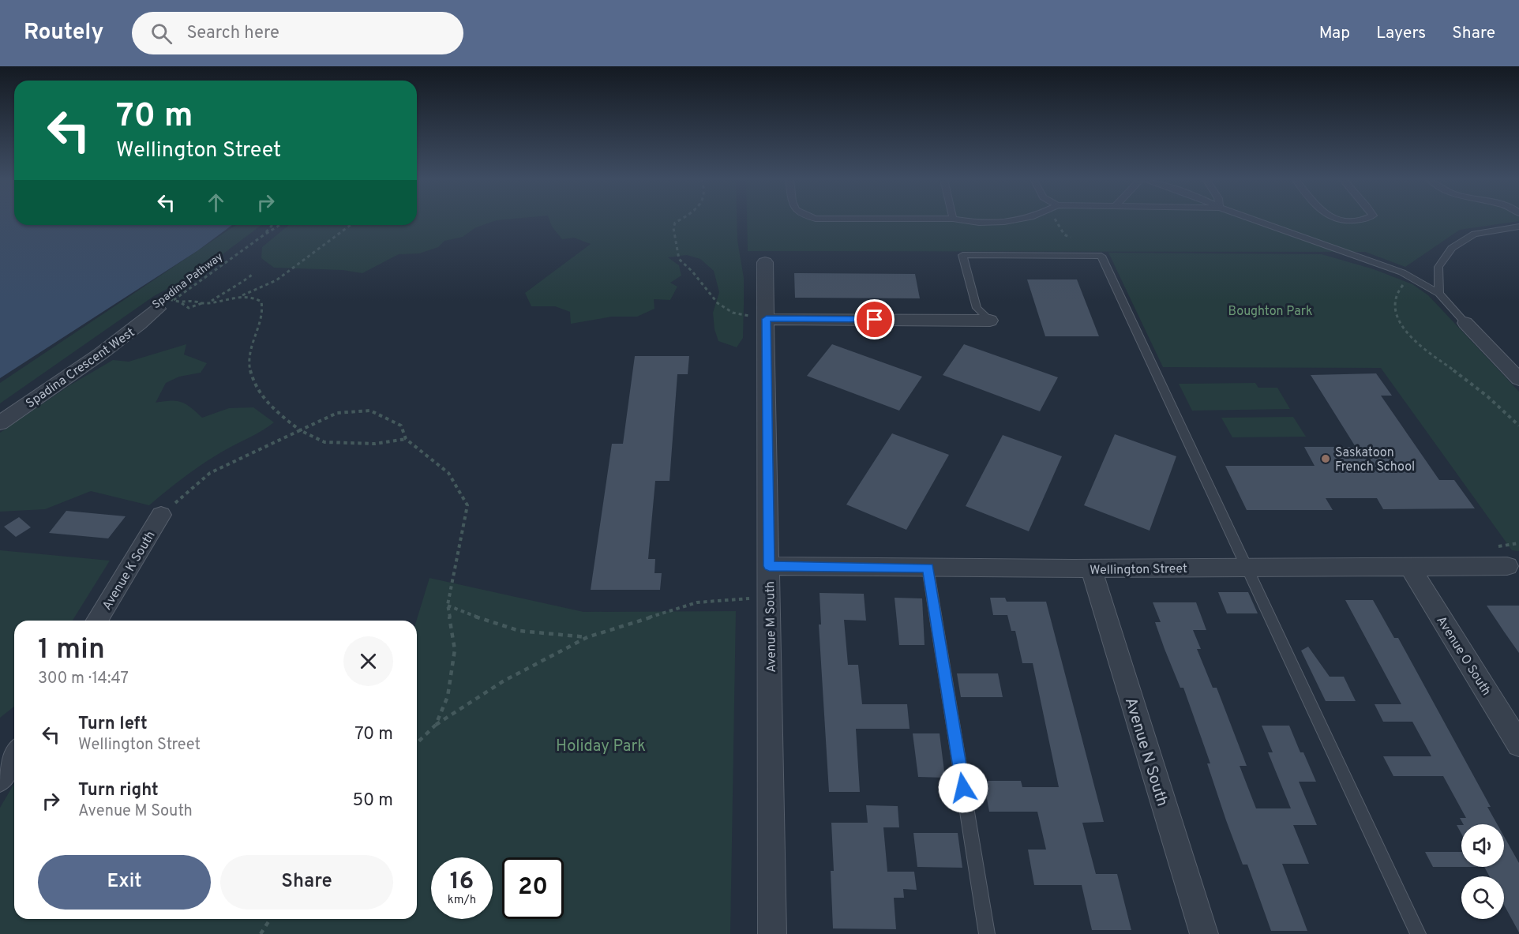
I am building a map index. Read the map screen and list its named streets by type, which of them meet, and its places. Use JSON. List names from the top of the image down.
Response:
{
  "streets": {
    "street": [
      "Spadina Crescent West",
      "Wellington Street",
      "Avenue K South",
      "Avenue M South",
      "Avenue O South",
      "Avenue N South"
    ],
    "path": ["Spadina Pathway"]
  },
  "crossings": [
    ["Spadina Pathway", "Spadina Crescent West"],
    ["Wellington Street", "Avenue M South"],
    ["Wellington Street", "Avenue O South"],
    ["Wellington Street", "Avenue N South"]
  ],
  "parks": ["Boughton Park", "Holiday Park"],
  "places": ["Saskatoon French School"],
  "page": {
    "header": "Routely",
    "search": "Search here",
    "nav": ["Map", "Layers", "Share"],
    "turn": ["70 m", "Wellington Street"],
    "heading": ["1 min", "300 m · 14:47"],
    "list": [
      {
        "name": "Turn left",
        "note": "Wellington Street",
        "value": "70 m"
      },
      {
        "name": "Turn right",
        "note": "Avenue M South",
        "value": "50 m"
      }
    ],
    "buttons": ["Exit", "Share"],
    "speed": "16 km/h",
    "limit": "20"
  }
}
